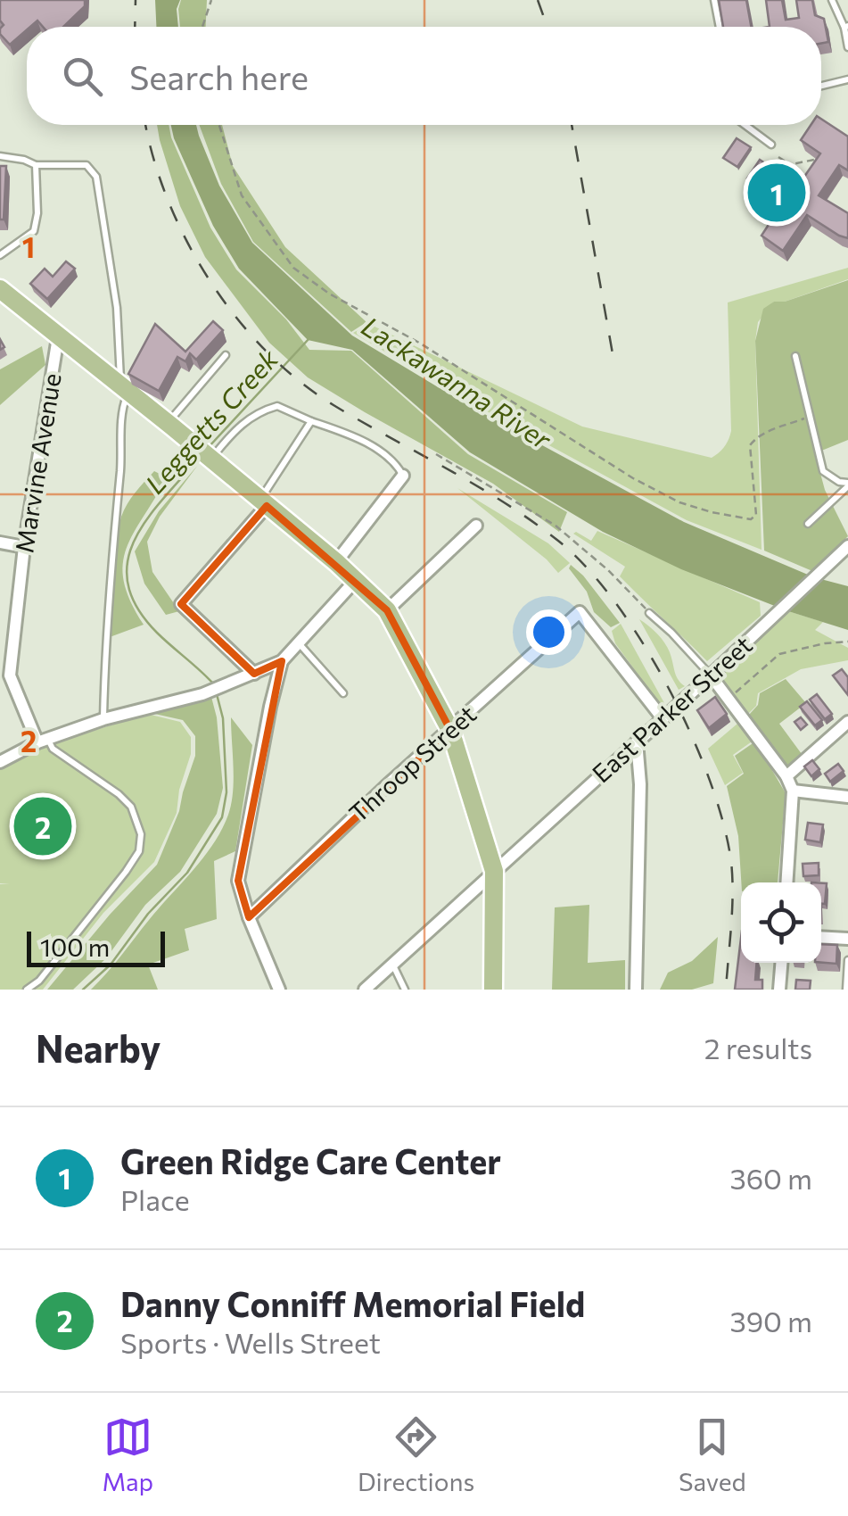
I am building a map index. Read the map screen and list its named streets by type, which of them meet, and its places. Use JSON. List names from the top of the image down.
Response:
{
  "streets": {
    "street": ["Marvine Avenue", "East Parker Street", "Throop Street"]
  },
  "crossings": [
    ["East Parker Street", "Throop Street"]
  ],
  "water": ["Lackawanna River", "Leggetts Creek"],
  "scale_bar": "100 m",
  "page": {
    "search": "Search here",
    "pins": ["1", "2"],
    "scale": "100 m",
    "heading": ["Nearby", "2 results"],
    "list": [
      {
        "mark": "1",
        "name": "Green Ridge Care Center",
        "note": "Place",
        "value": "360 m"
      },
      {
        "mark": "2",
        "name": "Danny Conniff Memorial Field",
        "note": "Sports · Wells Street",
        "value": "390 m"
      }
    ],
    "nav": ["Map", "Directions", "Saved"]
  },
  "grid": {
    "rows": ["1", "2"]
  }
}
